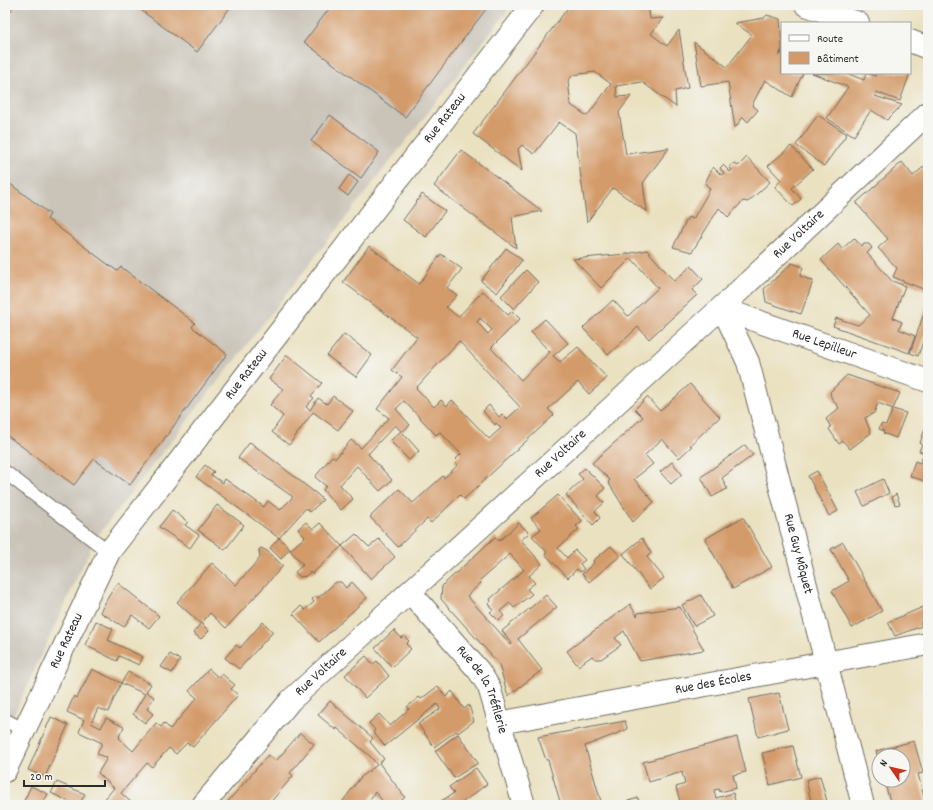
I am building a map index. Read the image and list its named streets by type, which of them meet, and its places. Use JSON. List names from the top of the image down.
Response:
{
  "streets": {
    "street": [
      "Rue Rateau",
      "Rue Voltaire",
      "Rue Lepilleur",
      "Rue Guy Môquet",
      "Rue des Écoles",
      "Rue de la Tréfilerie"
    ]
  },
  "crossings": [
    ["Rue Voltaire", "Rue Lepilleur"],
    ["Rue Voltaire", "Rue Guy Môquet"],
    ["Rue Voltaire", "Rue de la Tréfilerie"],
    ["Rue Lepilleur", "Rue Guy Môquet"],
    ["Rue Guy Môquet", "Rue des Écoles"],
    ["Rue des Écoles", "Rue de la Tréfilerie"]
  ],
  "legend": ["Route", "Bâtiment"],
  "scale_bar": "20 m",
  "north": "top left"
}
